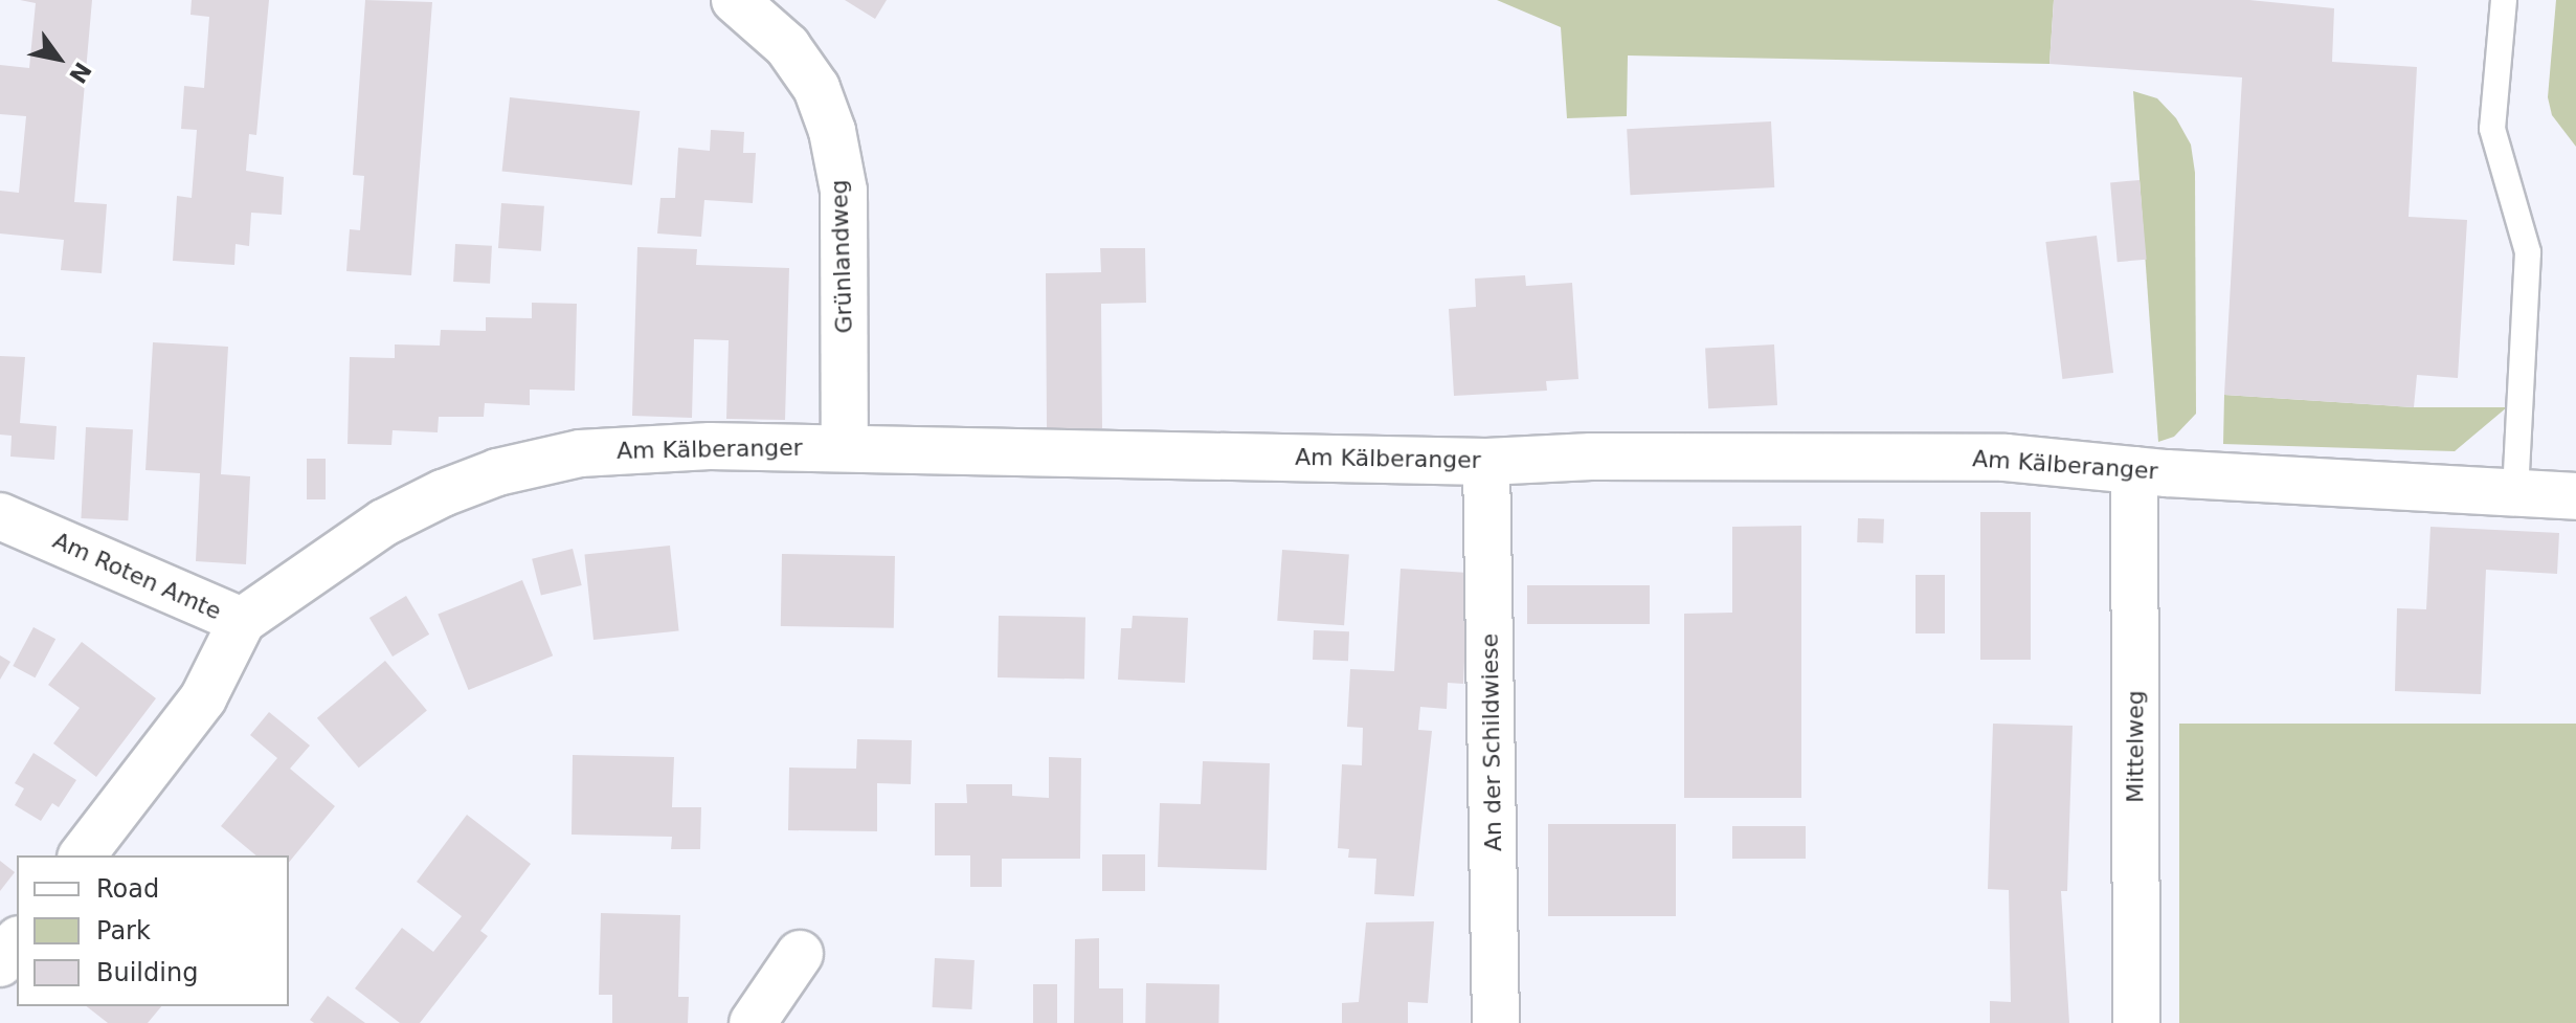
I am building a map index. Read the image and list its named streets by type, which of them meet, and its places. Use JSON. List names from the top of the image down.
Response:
{
  "streets": {
    "street": [
      "Grünlandweg",
      "Am Kälberanger",
      "Am Roten Amte",
      "An der Schildwiese",
      "Mittelweg"
    ]
  },
  "crossings": [
    ["Grünlandweg", "Am Kälberanger"],
    ["Am Kälberanger", "Am Roten Amte"],
    ["Am Kälberanger", "An der Schildwiese"],
    ["Am Kälberanger", "Mittelweg"]
  ],
  "legend": ["Road", "Park", "Building"],
  "north": "bottom right"
}
